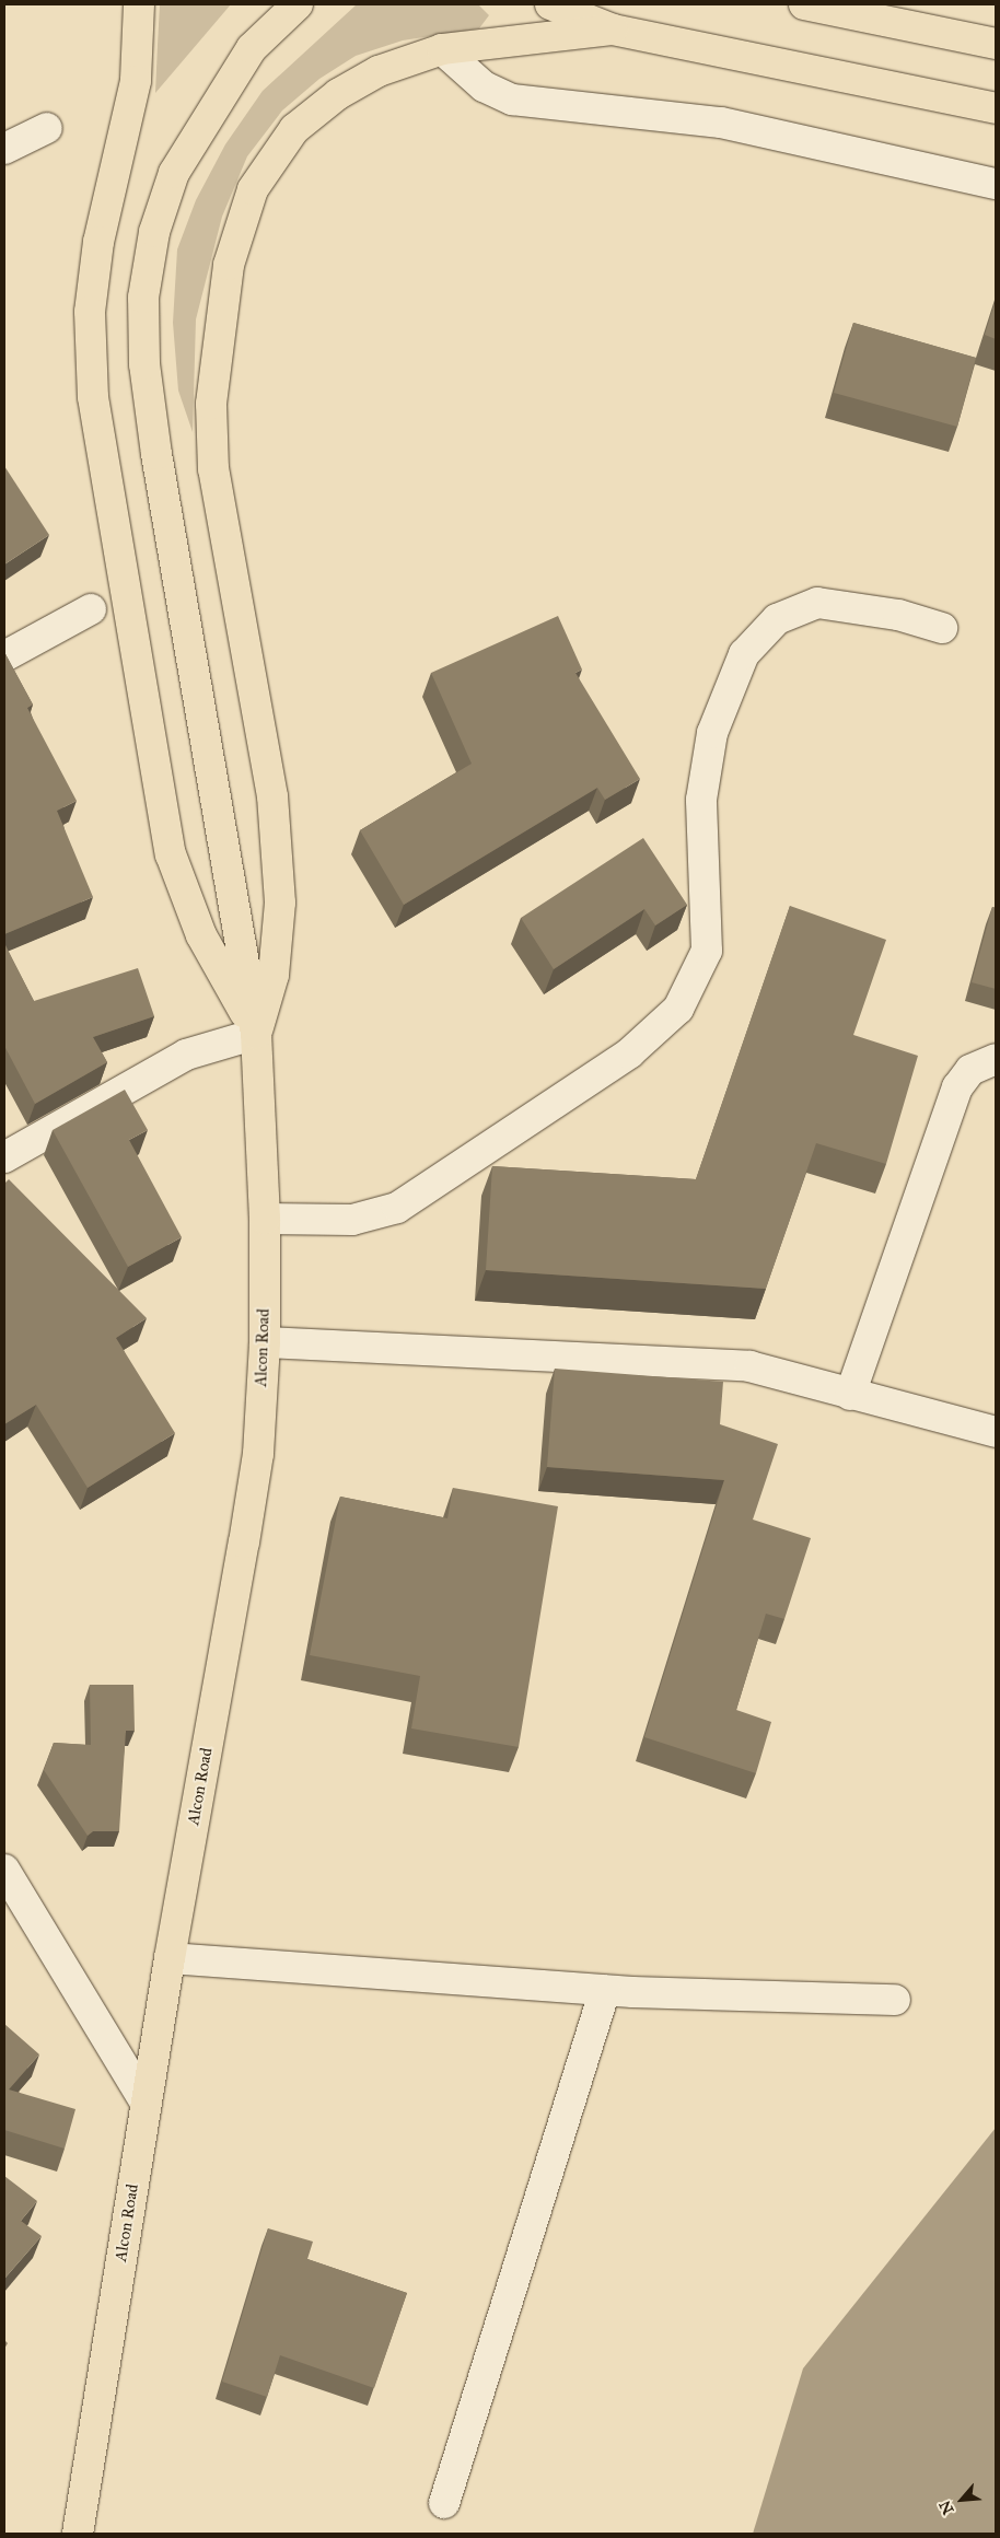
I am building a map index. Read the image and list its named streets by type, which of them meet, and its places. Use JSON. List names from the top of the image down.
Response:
{
  "streets": {
    "main road": ["Alcon Road"]
  },
  "north": "bottom left"
}
